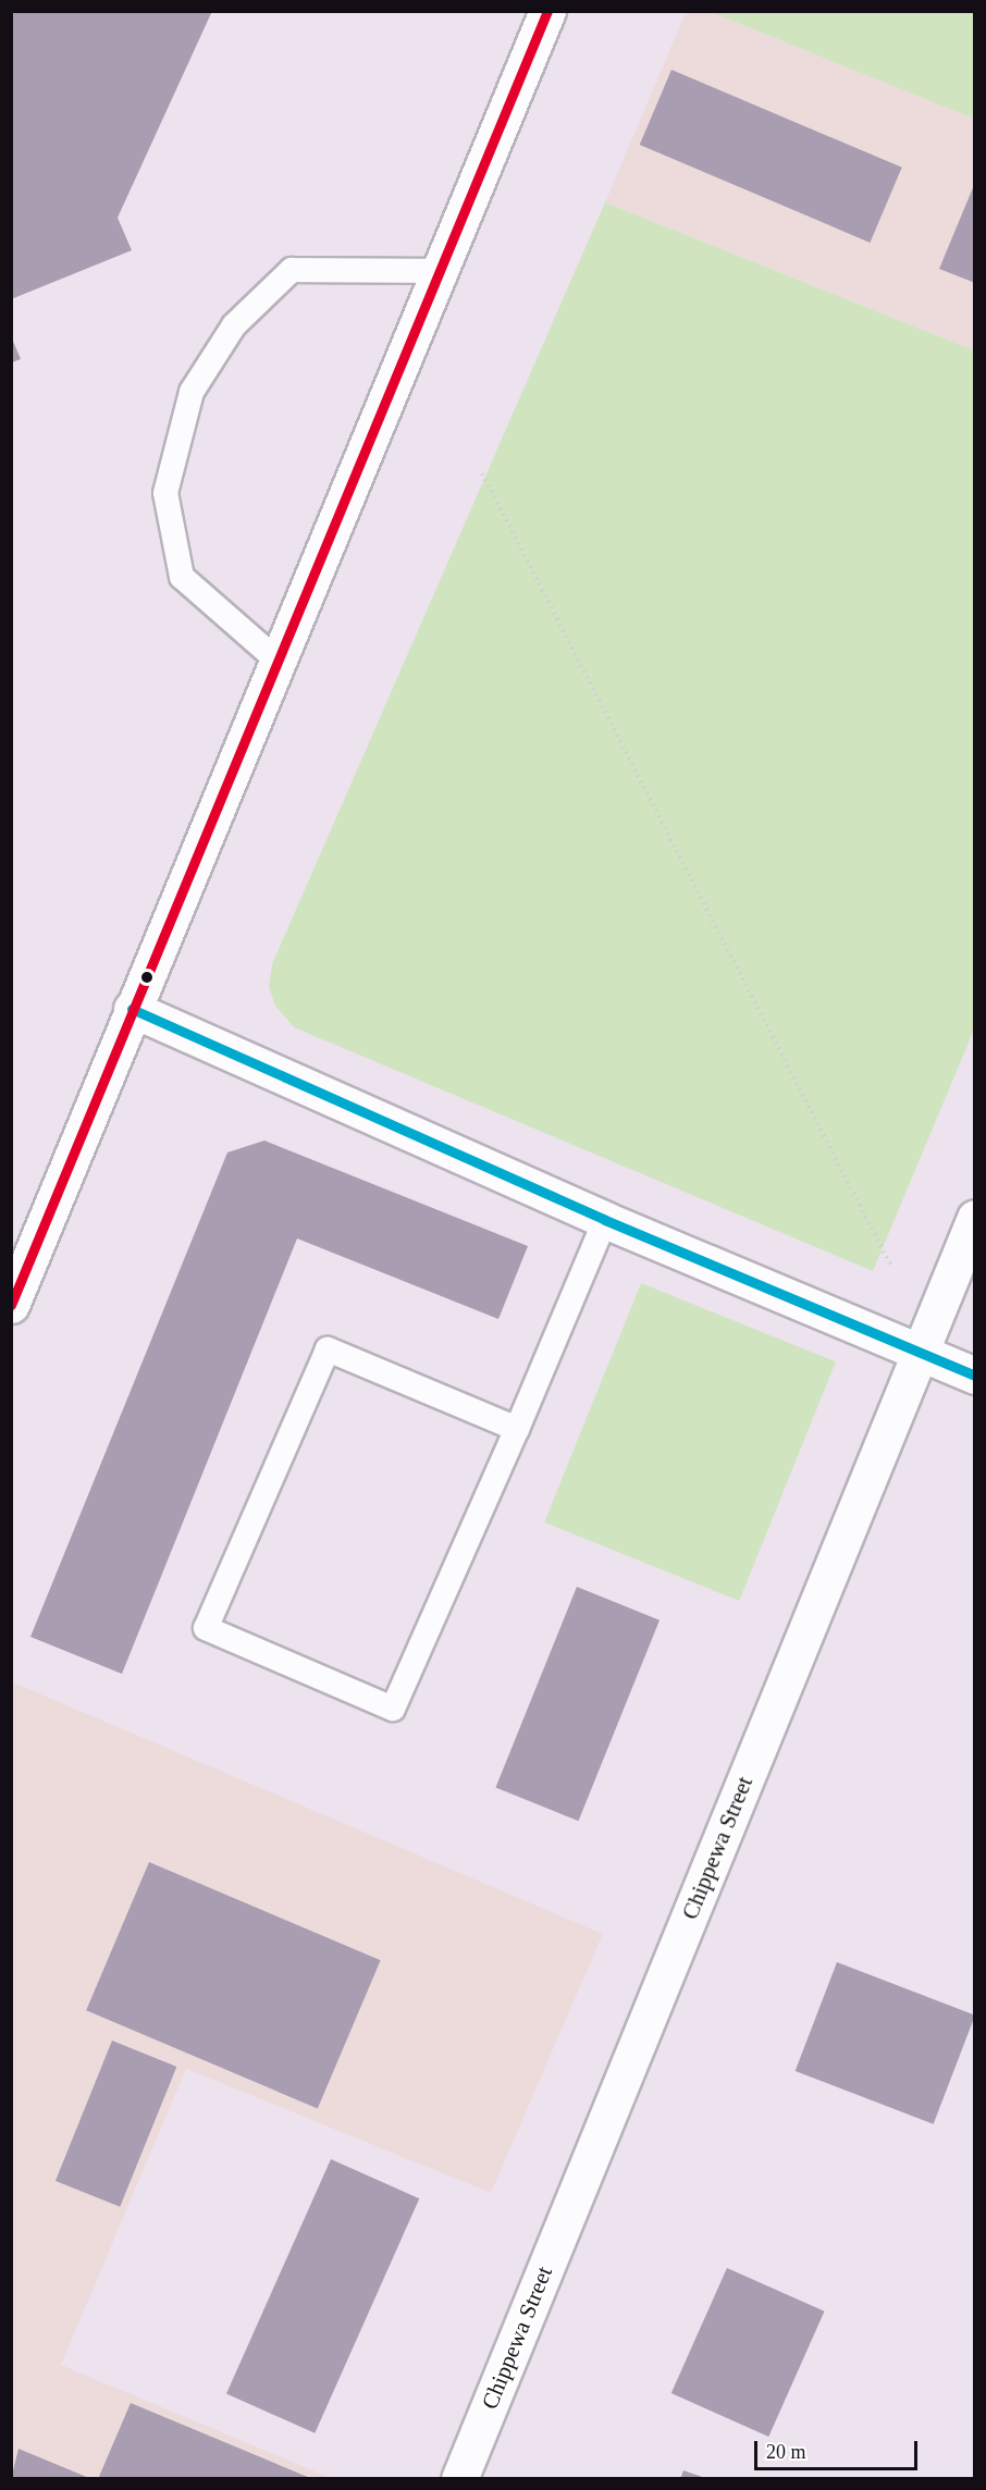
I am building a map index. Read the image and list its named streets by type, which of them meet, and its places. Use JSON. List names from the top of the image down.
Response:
{
  "streets": {
    "street": ["Chippewa Street"]
  },
  "scale_bar": "20 m"
}
